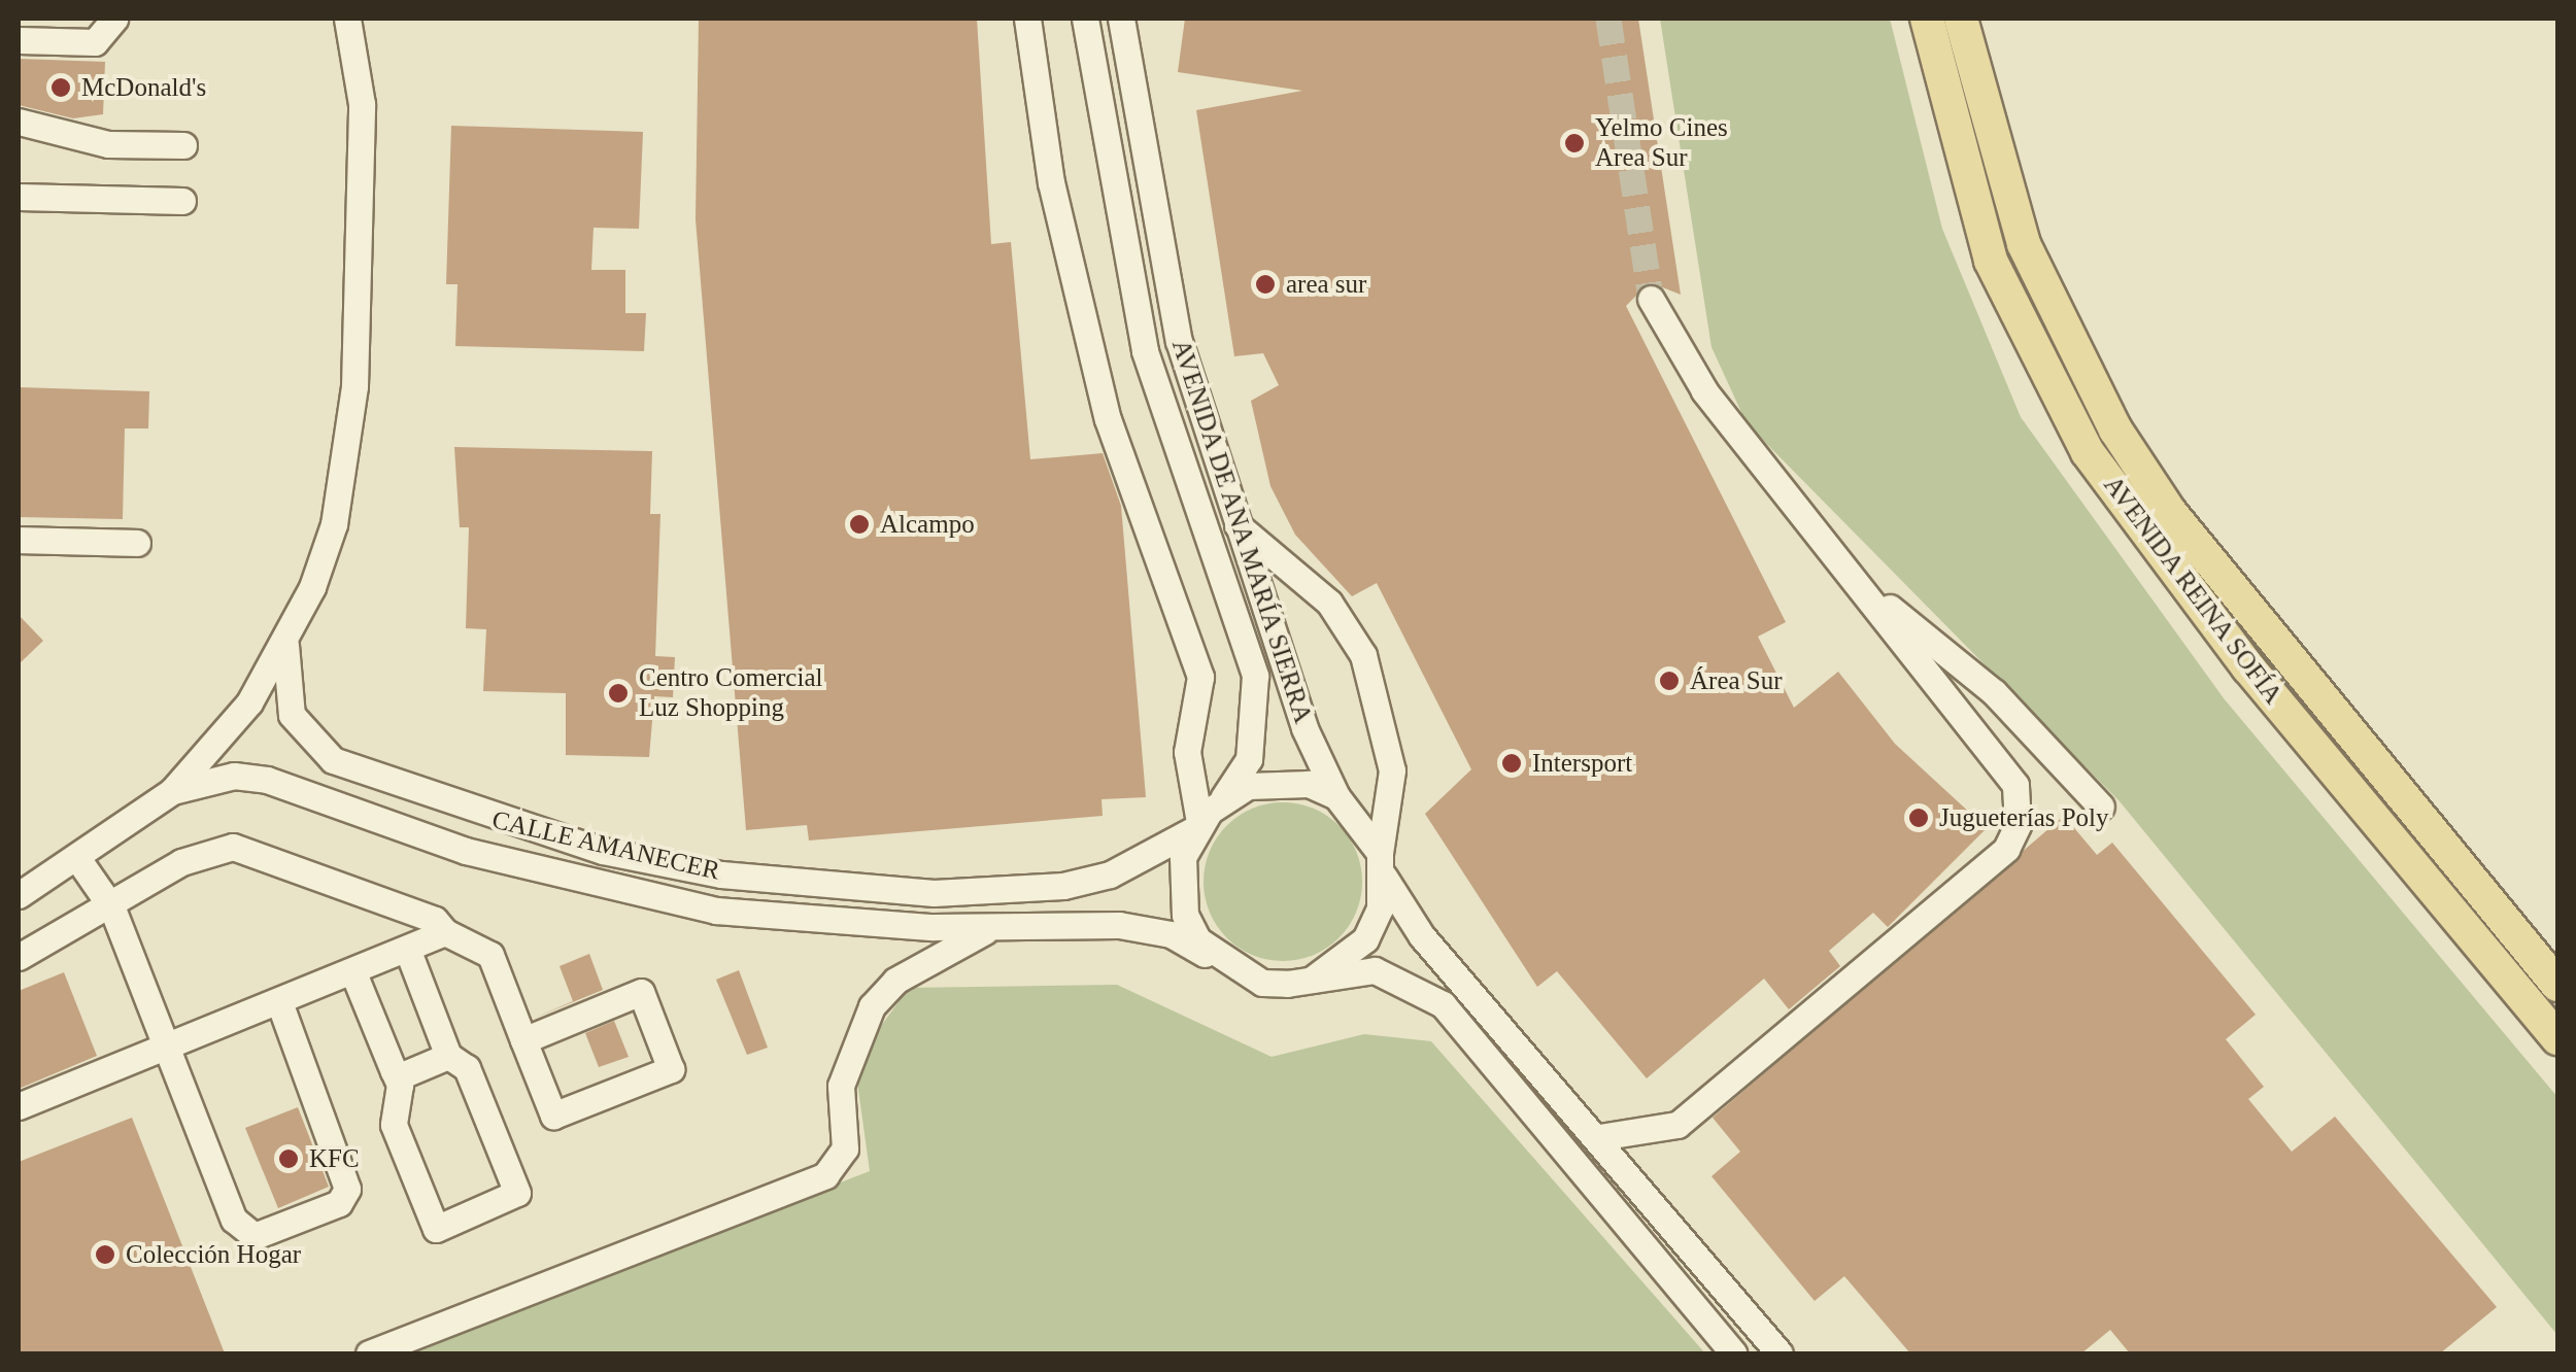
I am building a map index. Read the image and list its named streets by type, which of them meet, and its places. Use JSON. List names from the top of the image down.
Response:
{
  "streets": {
    "main road": ["AVENIDA REINA SOFÍA"],
    "street": ["AVENIDA DE ANA MARÍA SIERRA", "CALLE AMANECER"]
  },
  "crossings": [
    ["AVENIDA DE ANA MARÍA SIERRA", "CALLE AMANECER"]
  ],
  "places": [
    "McDonald's",
    "Yelmo Cines Area Sur",
    "area sur",
    "Alcampo",
    "Área Sur",
    "Centro Comercial Luz Shopping",
    "Intersport",
    "Jugueterías Poly",
    "KFC",
    "Colección Hogar"
  ]
}
